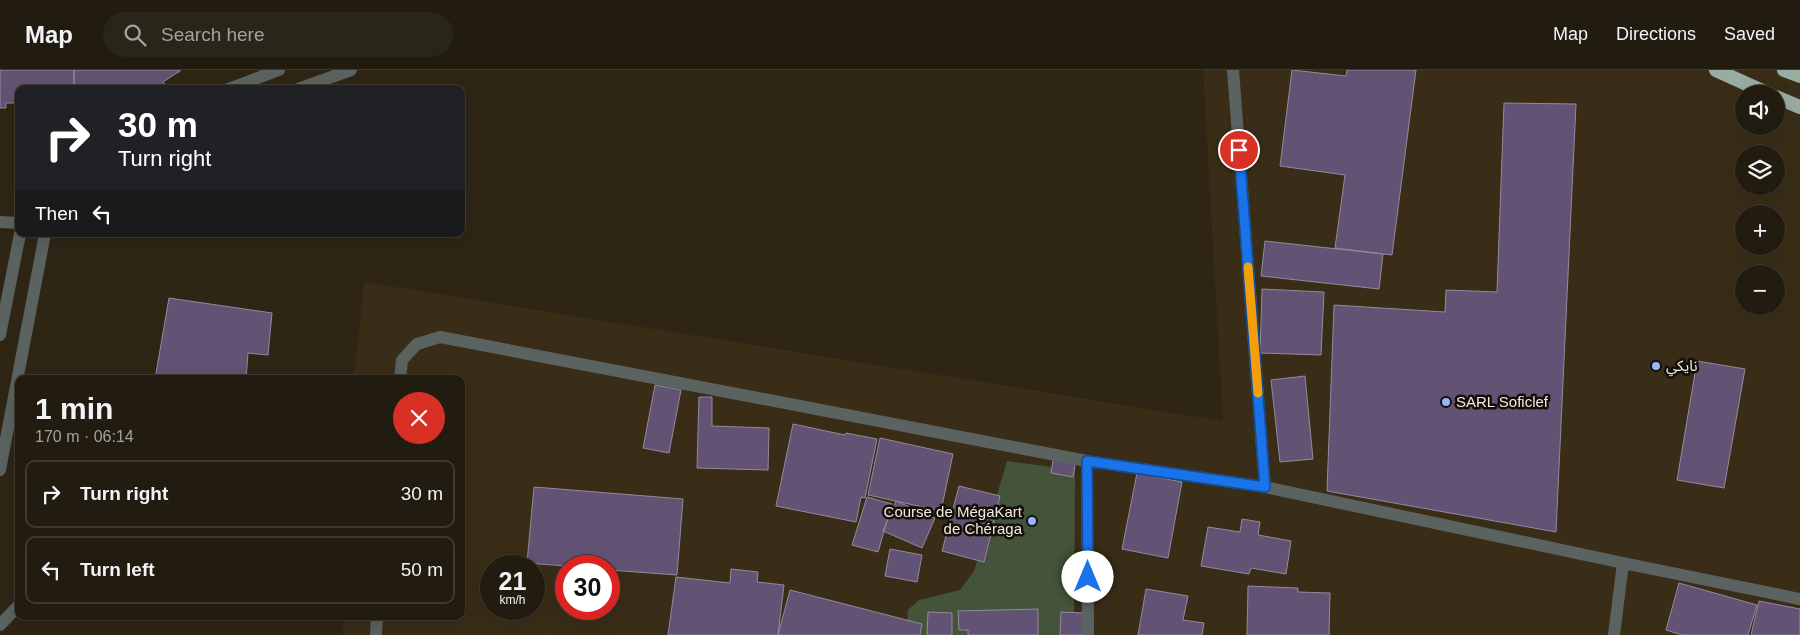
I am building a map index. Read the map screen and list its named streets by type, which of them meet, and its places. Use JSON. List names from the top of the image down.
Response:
{
  "places": ["نايكي", "SARL Soficlef", "Course de MégaKart de Chéraga"],
  "page": {
    "header": "Map",
    "search": "Search here",
    "nav": ["Map", "Directions", "Saved"],
    "map_buttons": ["+", "−"],
    "turn": ["30 m", "Turn right"],
    "then": "Then",
    "heading": ["1 min", "170 m · 06:14"],
    "list": [
      {
        "name": "Turn right",
        "value": "30 m"
      },
      {
        "name": "Turn left",
        "value": "50 m"
      }
    ],
    "speed": "21 km/h",
    "limit": "30"
  }
}
